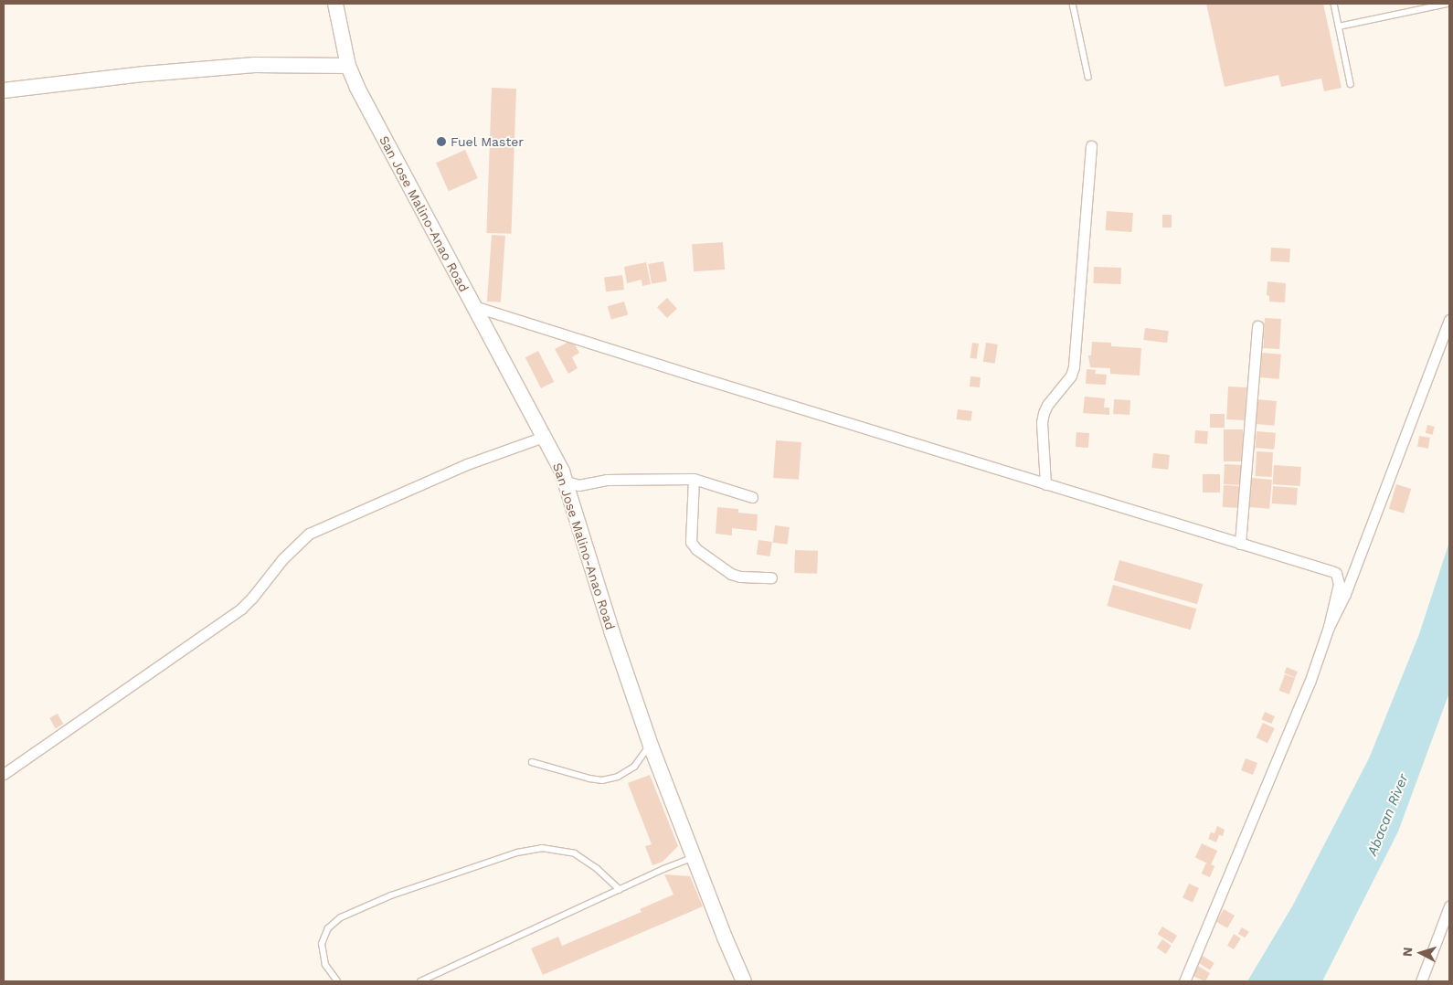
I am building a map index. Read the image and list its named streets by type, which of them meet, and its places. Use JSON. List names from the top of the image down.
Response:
{
  "streets": {
    "main road": ["San Jose Malino-Anao Road"]
  },
  "water": ["Abacan River"],
  "places": ["Fuel Master"],
  "north": "left"
}
